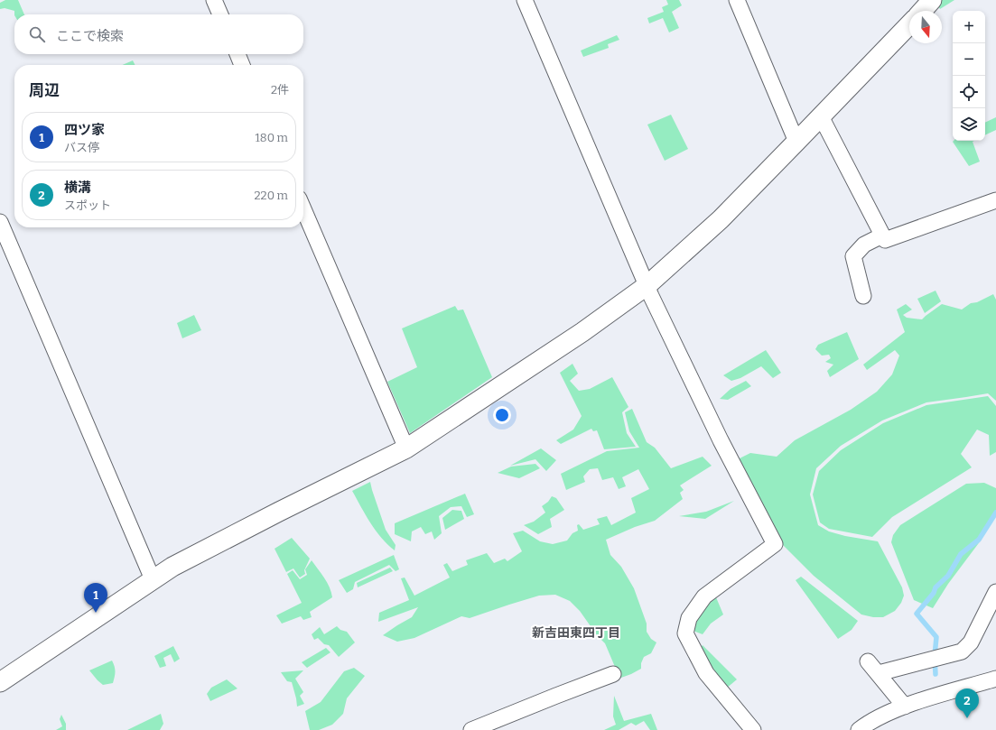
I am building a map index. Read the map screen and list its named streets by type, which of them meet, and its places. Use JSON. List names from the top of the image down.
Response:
{
  "districts": ["新吉田東四丁目"],
  "north": "bottom",
  "page": {
    "map_buttons": ["+", "−"],
    "search": "ここで検索",
    "heading": ["周辺", "2件"],
    "list": [
      {
        "mark": "1",
        "name": "四ツ家",
        "note": "バス停",
        "value": "180 m"
      },
      {
        "mark": "2",
        "name": "横溝",
        "note": "スポット",
        "value": "220 m"
      }
    ],
    "pins": ["1", "2"]
  }
}
